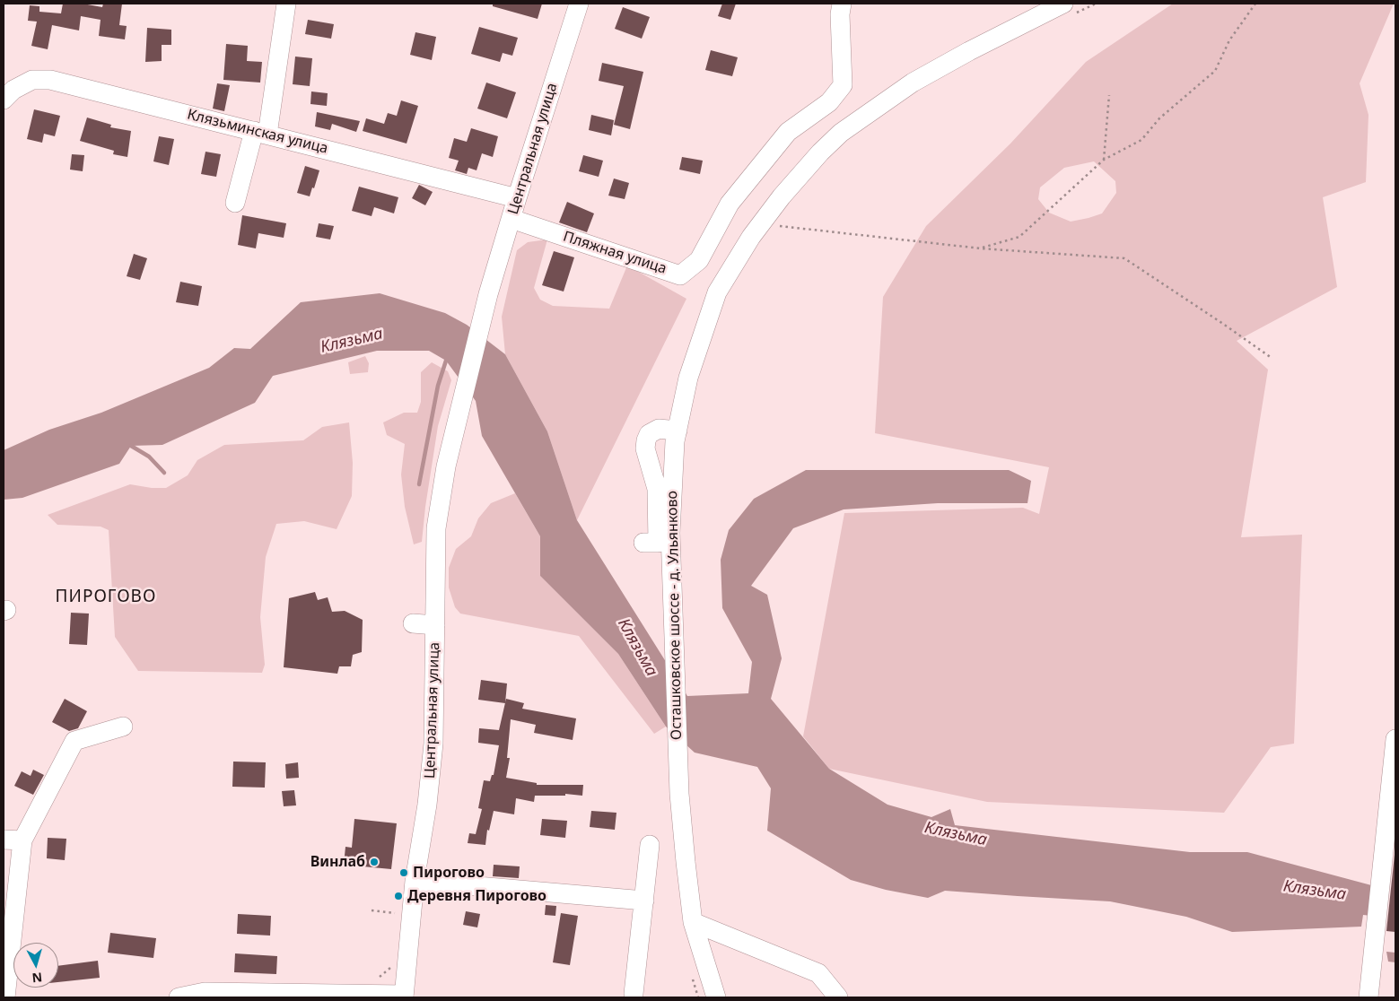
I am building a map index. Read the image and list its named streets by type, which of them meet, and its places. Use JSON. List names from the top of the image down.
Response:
{
  "streets": {
    "street": [
      "Клязьминская улица",
      "Центральная улица",
      "Пляжная улица",
      "Осташковское шоссе - д. Ульянково"
    ]
  },
  "crossings": [
    ["Клязьминская улица", "Центральная улица"],
    ["Центральная улица", "Пляжная улица"]
  ],
  "districts": ["ПИРОГОВО"],
  "water": ["Клязьма"],
  "places": ["Винлаб", "Пирогово", "Деревня Пирогово"],
  "north": "bottom"
}
